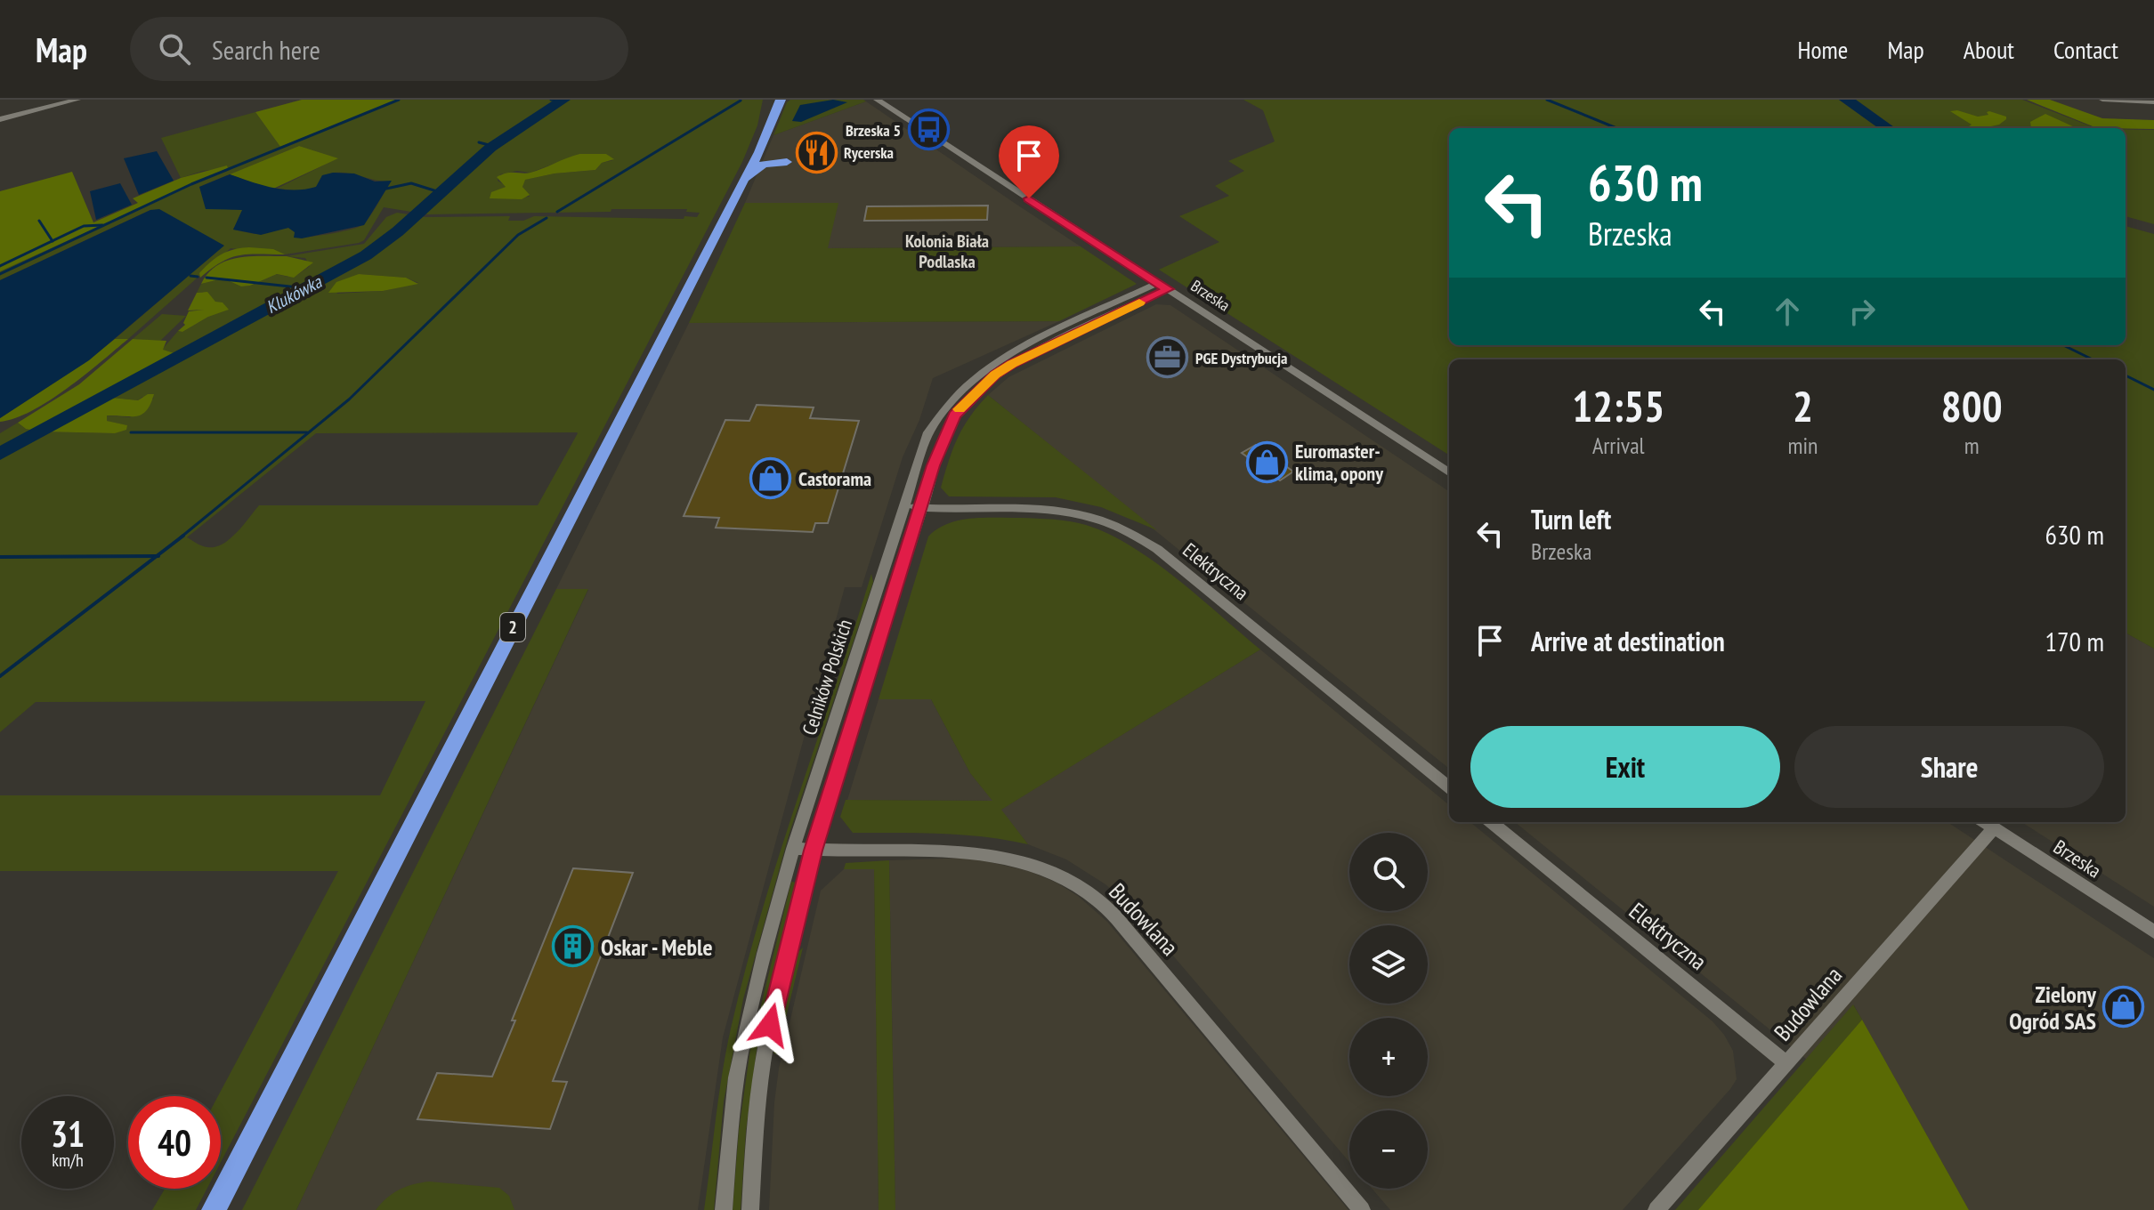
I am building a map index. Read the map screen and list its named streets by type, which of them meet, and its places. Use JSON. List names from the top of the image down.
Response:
{
  "streets": {
    "highway": ["2"],
    "street": [
      "Brzeska",
      "Elektryczna",
      "Celników Polskich",
      "Budowlana"
    ]
  },
  "crossings": [
    ["Brzeska", "Celników Polskich"],
    ["Brzeska", "Budowlana"],
    ["Elektryczna", "Celników Polskich"],
    ["Elektryczna", "Budowlana"],
    ["Celników Polskich", "Budowlana"]
  ],
  "districts": ["Kolonia Biała Podlaska"],
  "water": ["Klukówka"],
  "places": {
    "bus stop": ["Brzeska 5"],
    "restaurant": ["Rycerska"],
    "office": ["PGE Dystrybucja"],
    "shop": ["Euromaster- klima, opony", "Castorama", "Zielony Ogród SAS"],
    "building": ["Oskar - Meble"]
  },
  "page": {
    "header": "Map",
    "search": "Search here",
    "nav": [
      "Home",
      "Map",
      "About",
      "Contact"
    ],
    "turn": ["630 m", "Brzeska"],
    "eta": [
      "12:55",
      "Arrival",
      "2",
      "min",
      "800",
      "m"
    ],
    "list": [
      {
        "name": "Turn left",
        "note": "Brzeska",
        "value": "630 m"
      },
      {
        "name": "Arrive at destination",
        "value": "170 m"
      }
    ],
    "buttons": ["Exit", "Share"],
    "map_buttons": ["+", "−"],
    "speed": "31 km/h",
    "limit": "40"
  }
}
